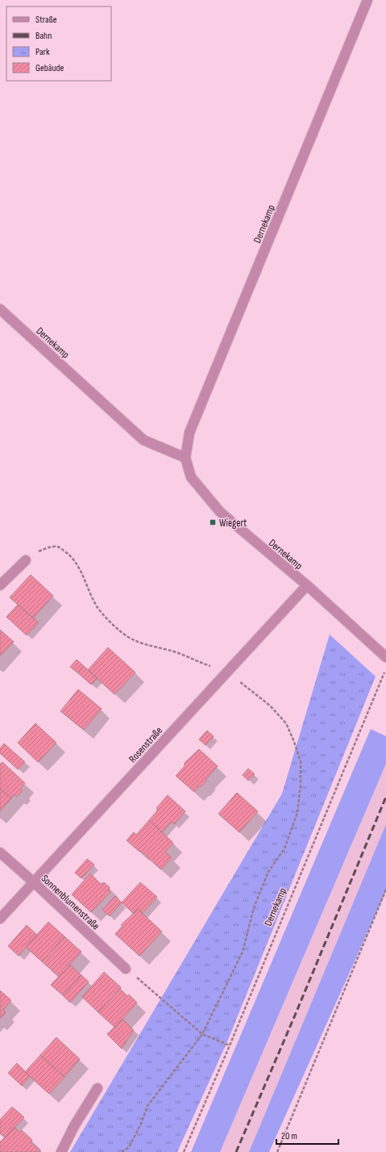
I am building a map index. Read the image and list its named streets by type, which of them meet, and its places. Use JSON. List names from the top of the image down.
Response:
{
  "streets": {
    "street": ["Dernekamp", "Rosenstraße", "Sonnenblumenstraße"]
  },
  "crossings": [
    ["Dernekamp", "Rosenstraße"],
    ["Rosenstraße", "Sonnenblumenstraße"]
  ],
  "places": {
    "transit": ["Wiegert"]
  },
  "legend": [
    "Straße",
    "Bahn",
    "Park",
    "Gebäude"
  ],
  "scale_bar": "20 m"
}
